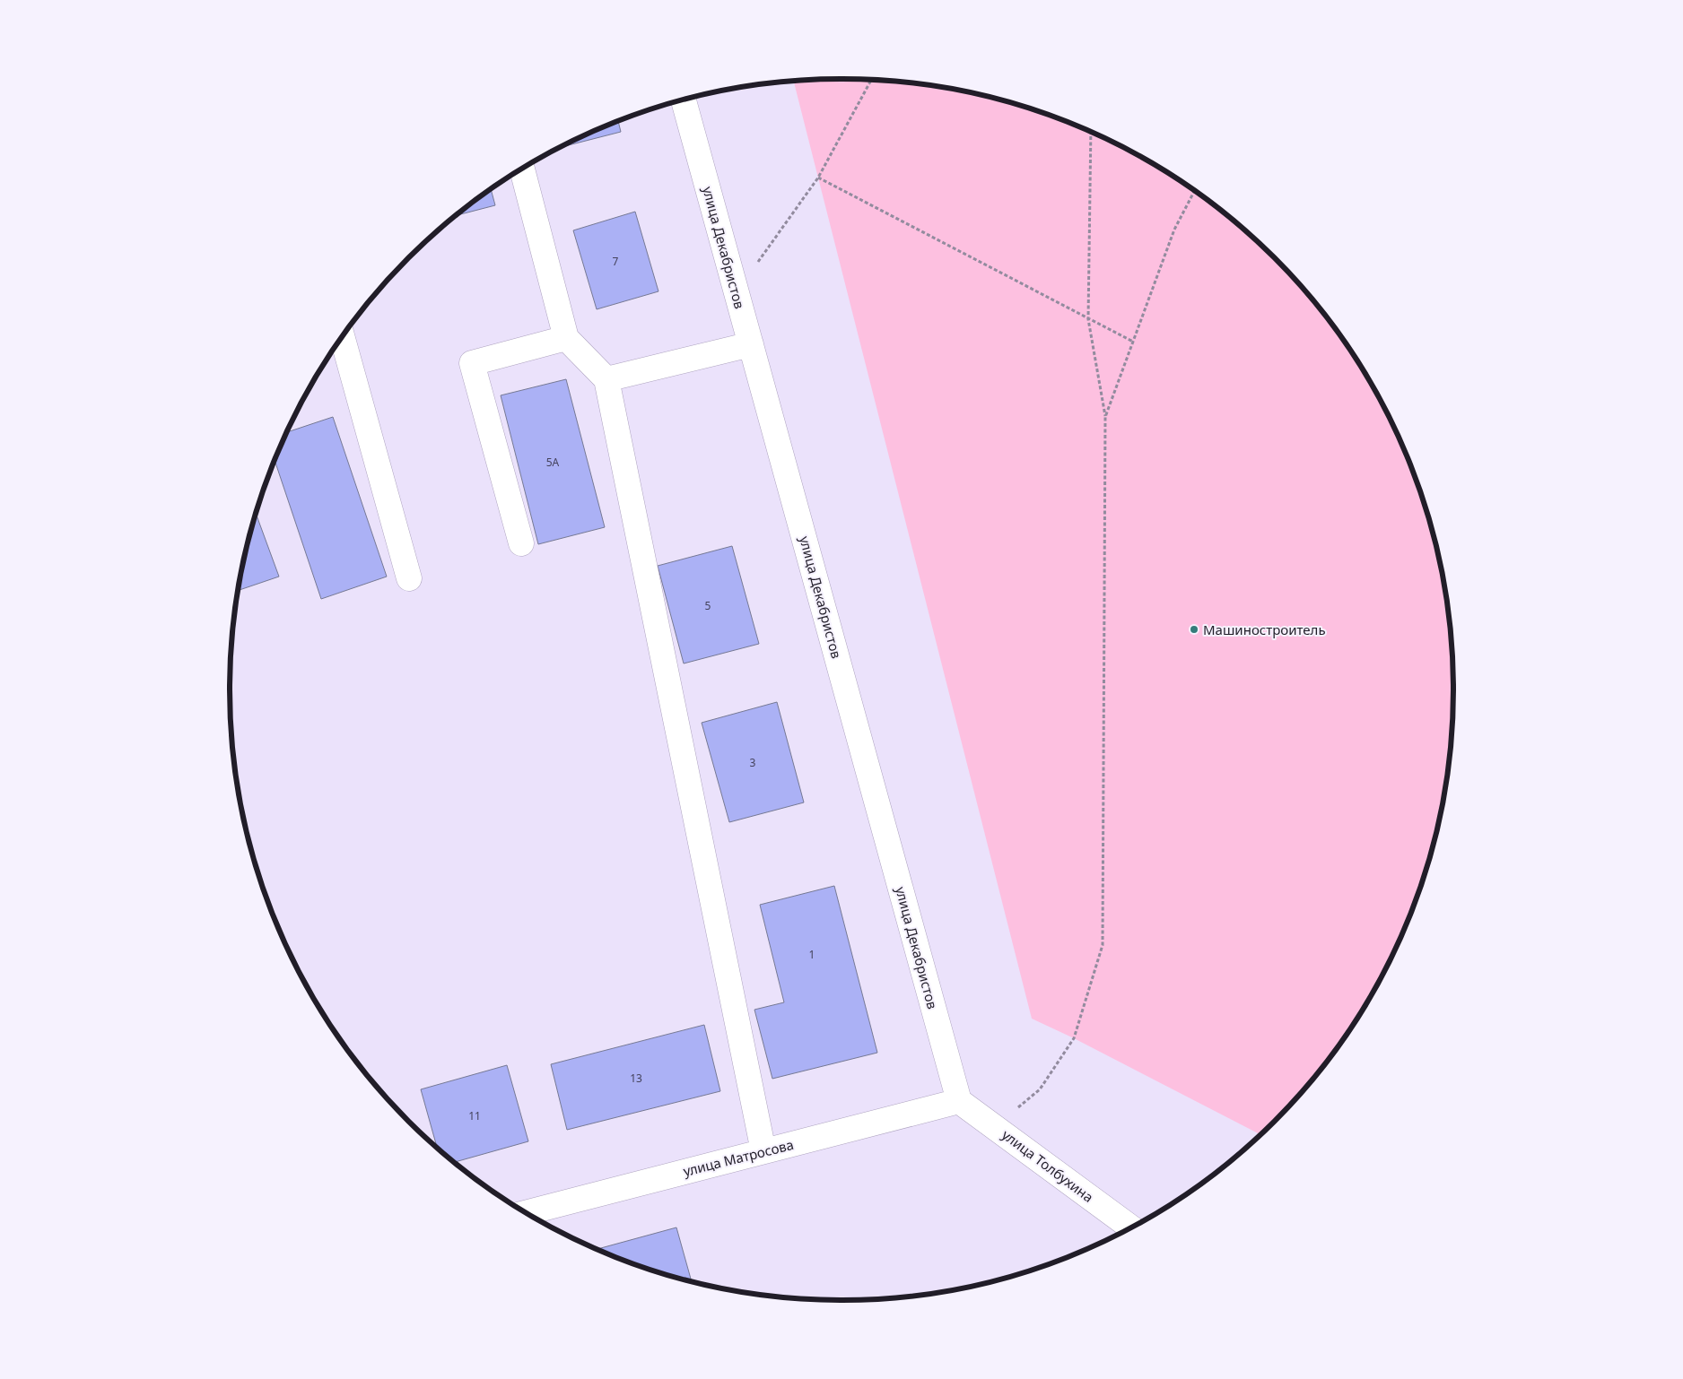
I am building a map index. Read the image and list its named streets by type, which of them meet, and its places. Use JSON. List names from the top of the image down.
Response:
{
  "streets": {
    "street": ["улица Декабристов", "улица Матросова", "улица Толбухина"]
  },
  "crossings": [
    ["улица Декабристов", "улица Матросова"],
    ["улица Декабристов", "улица Толбухина"],
    ["улица Матросова", "улица Толбухина"]
  ],
  "places": ["Машиностроитель"],
  "house_numbers": [
    "7",
    "5А",
    "5",
    "3",
    "1",
    "13",
    "11"
  ]
}
